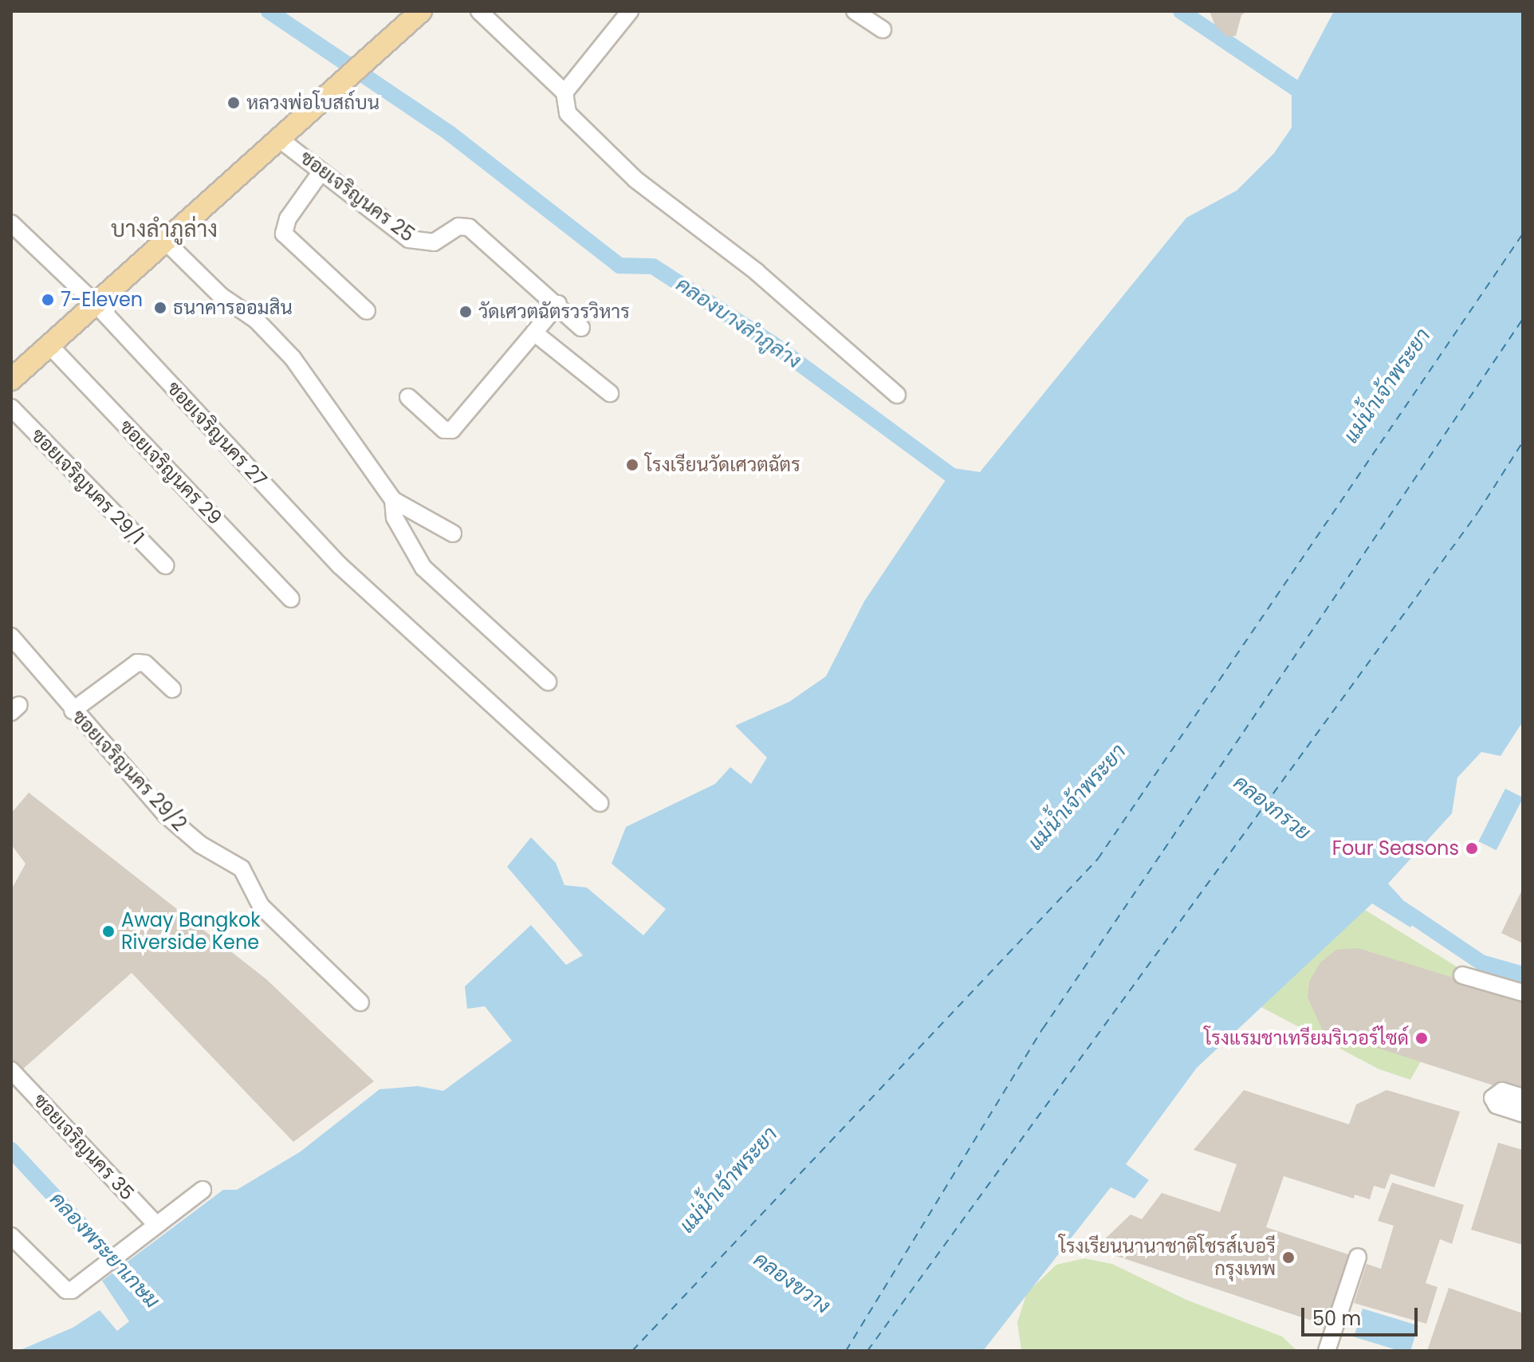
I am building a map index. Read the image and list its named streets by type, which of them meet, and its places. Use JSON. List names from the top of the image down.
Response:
{
  "streets": {
    "street": [
      "ซอยเจริญนคร 25",
      "ซอยเจริญนคร 27",
      "ซอยเจริญนคร 29",
      "ซอยเจริญนคร 29/1",
      "ซอยเจริญนคร 29/2",
      "ซอยเจริญนคร 35"
    ]
  },
  "districts": ["บางลำภูล่าง"],
  "water": [
    "คลองบางลำภูล่าง",
    "แม่น้ำเจ้าพระยา",
    "คลองกรวย",
    "คลองพระยาเกษม",
    "คลองขวาง"
  ],
  "places": [
    "หลวงพ่อโบสถ์บน",
    "7-Eleven",
    "ธนาคารออมสิน",
    "วัดเศวตฉัตรวรวิหาร",
    "โรงเรียนวัดเศวตฉัตร",
    "Four Seasons",
    "Away Bangkok Riverside Kene",
    "โรงแรมชาเทรียมริเวอร์ไซด์",
    "โรงเรียนนานาชาติโชรส์เบอรี กรุงเทพ"
  ],
  "scale_bar": "50 m"
}
